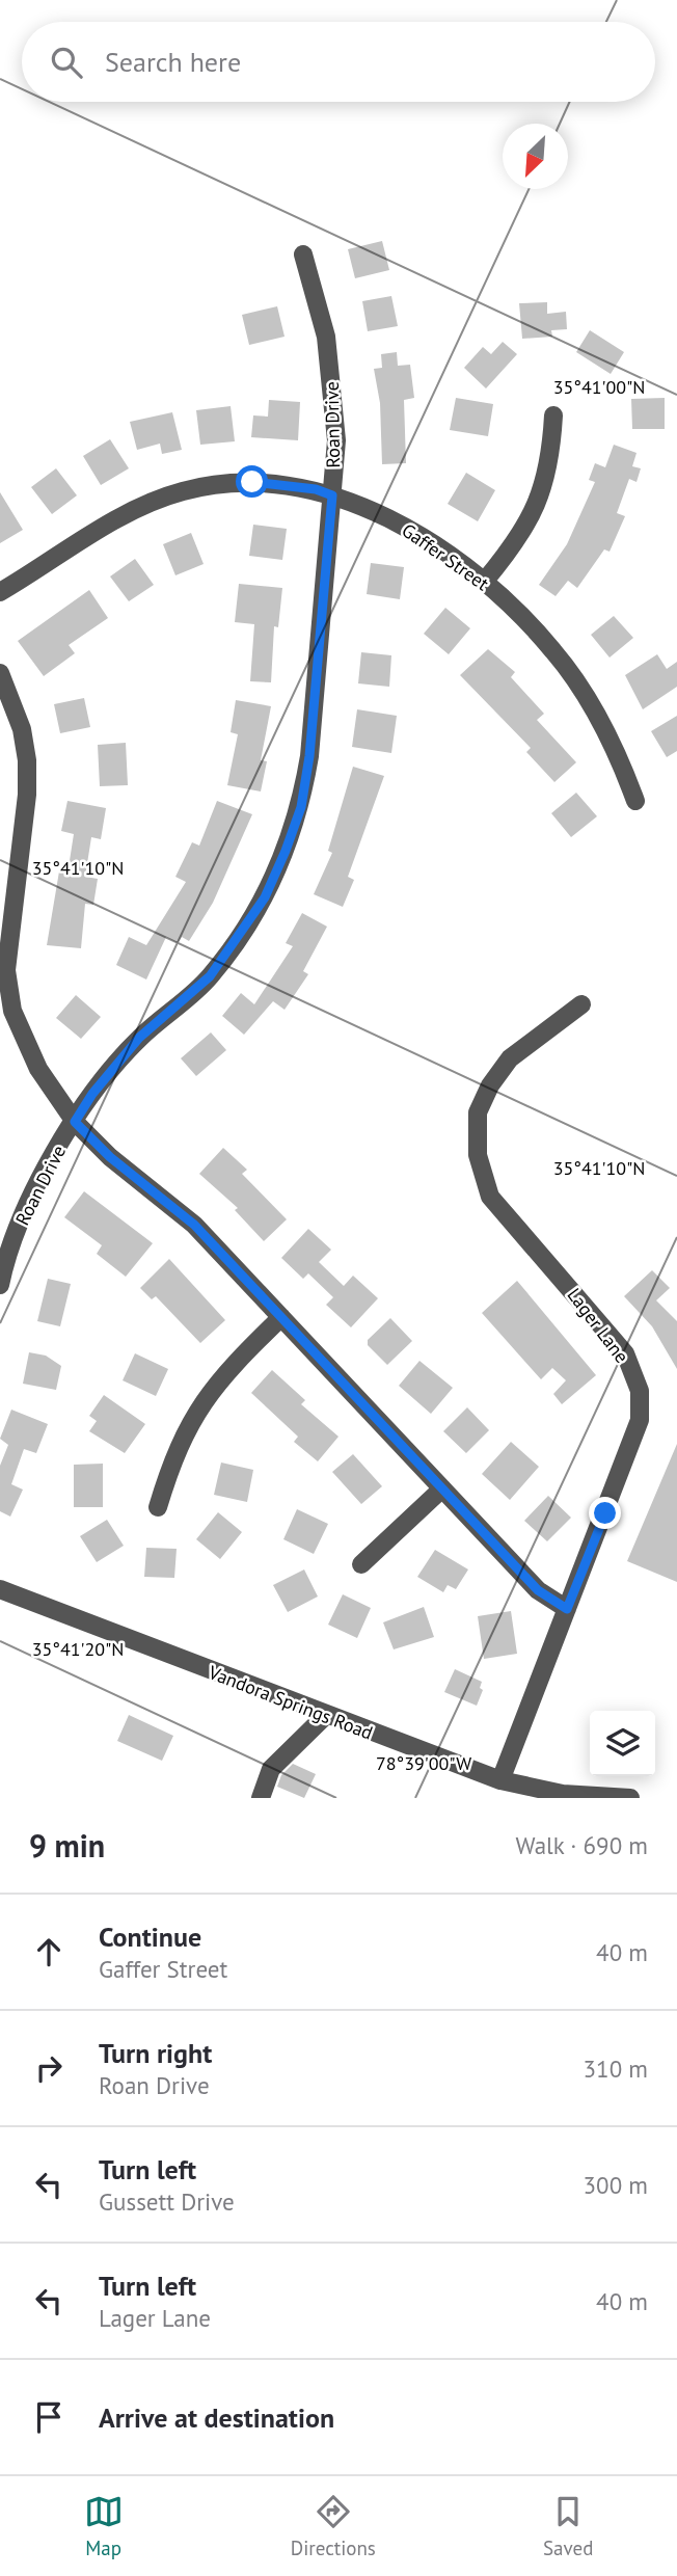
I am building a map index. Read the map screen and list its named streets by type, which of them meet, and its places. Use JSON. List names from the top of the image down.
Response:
{
  "streets": {
    "street": [
      "Roan Drive",
      "Gaffer Street",
      "Lager Lane",
      "Vandora Springs Road"
    ]
  },
  "crossings": [
    ["Roan Drive", "Gaffer Street"],
    ["Lager Lane", "Vandora Springs Road"]
  ],
  "north": "bottom left",
  "page": {
    "search": "Search here",
    "heading": ["9 min", "Walk · 690 m"],
    "list": [
      ["Continue", "Gaffer Street", "40 m"],
      ["Turn right", "Roan Drive", "310 m"],
      ["Turn left", "Gussett Drive", "300 m"],
      ["Turn left", "Lager Lane", "40 m"],
      "Arrive at destination"
    ],
    "nav": ["Map", "Directions", "Saved"]
  },
  "coordinates": [
    "35°41'00\"N",
    "35°41'10\"N",
    "35°41'20\"N",
    "78°39'00\"W"
  ]
}
